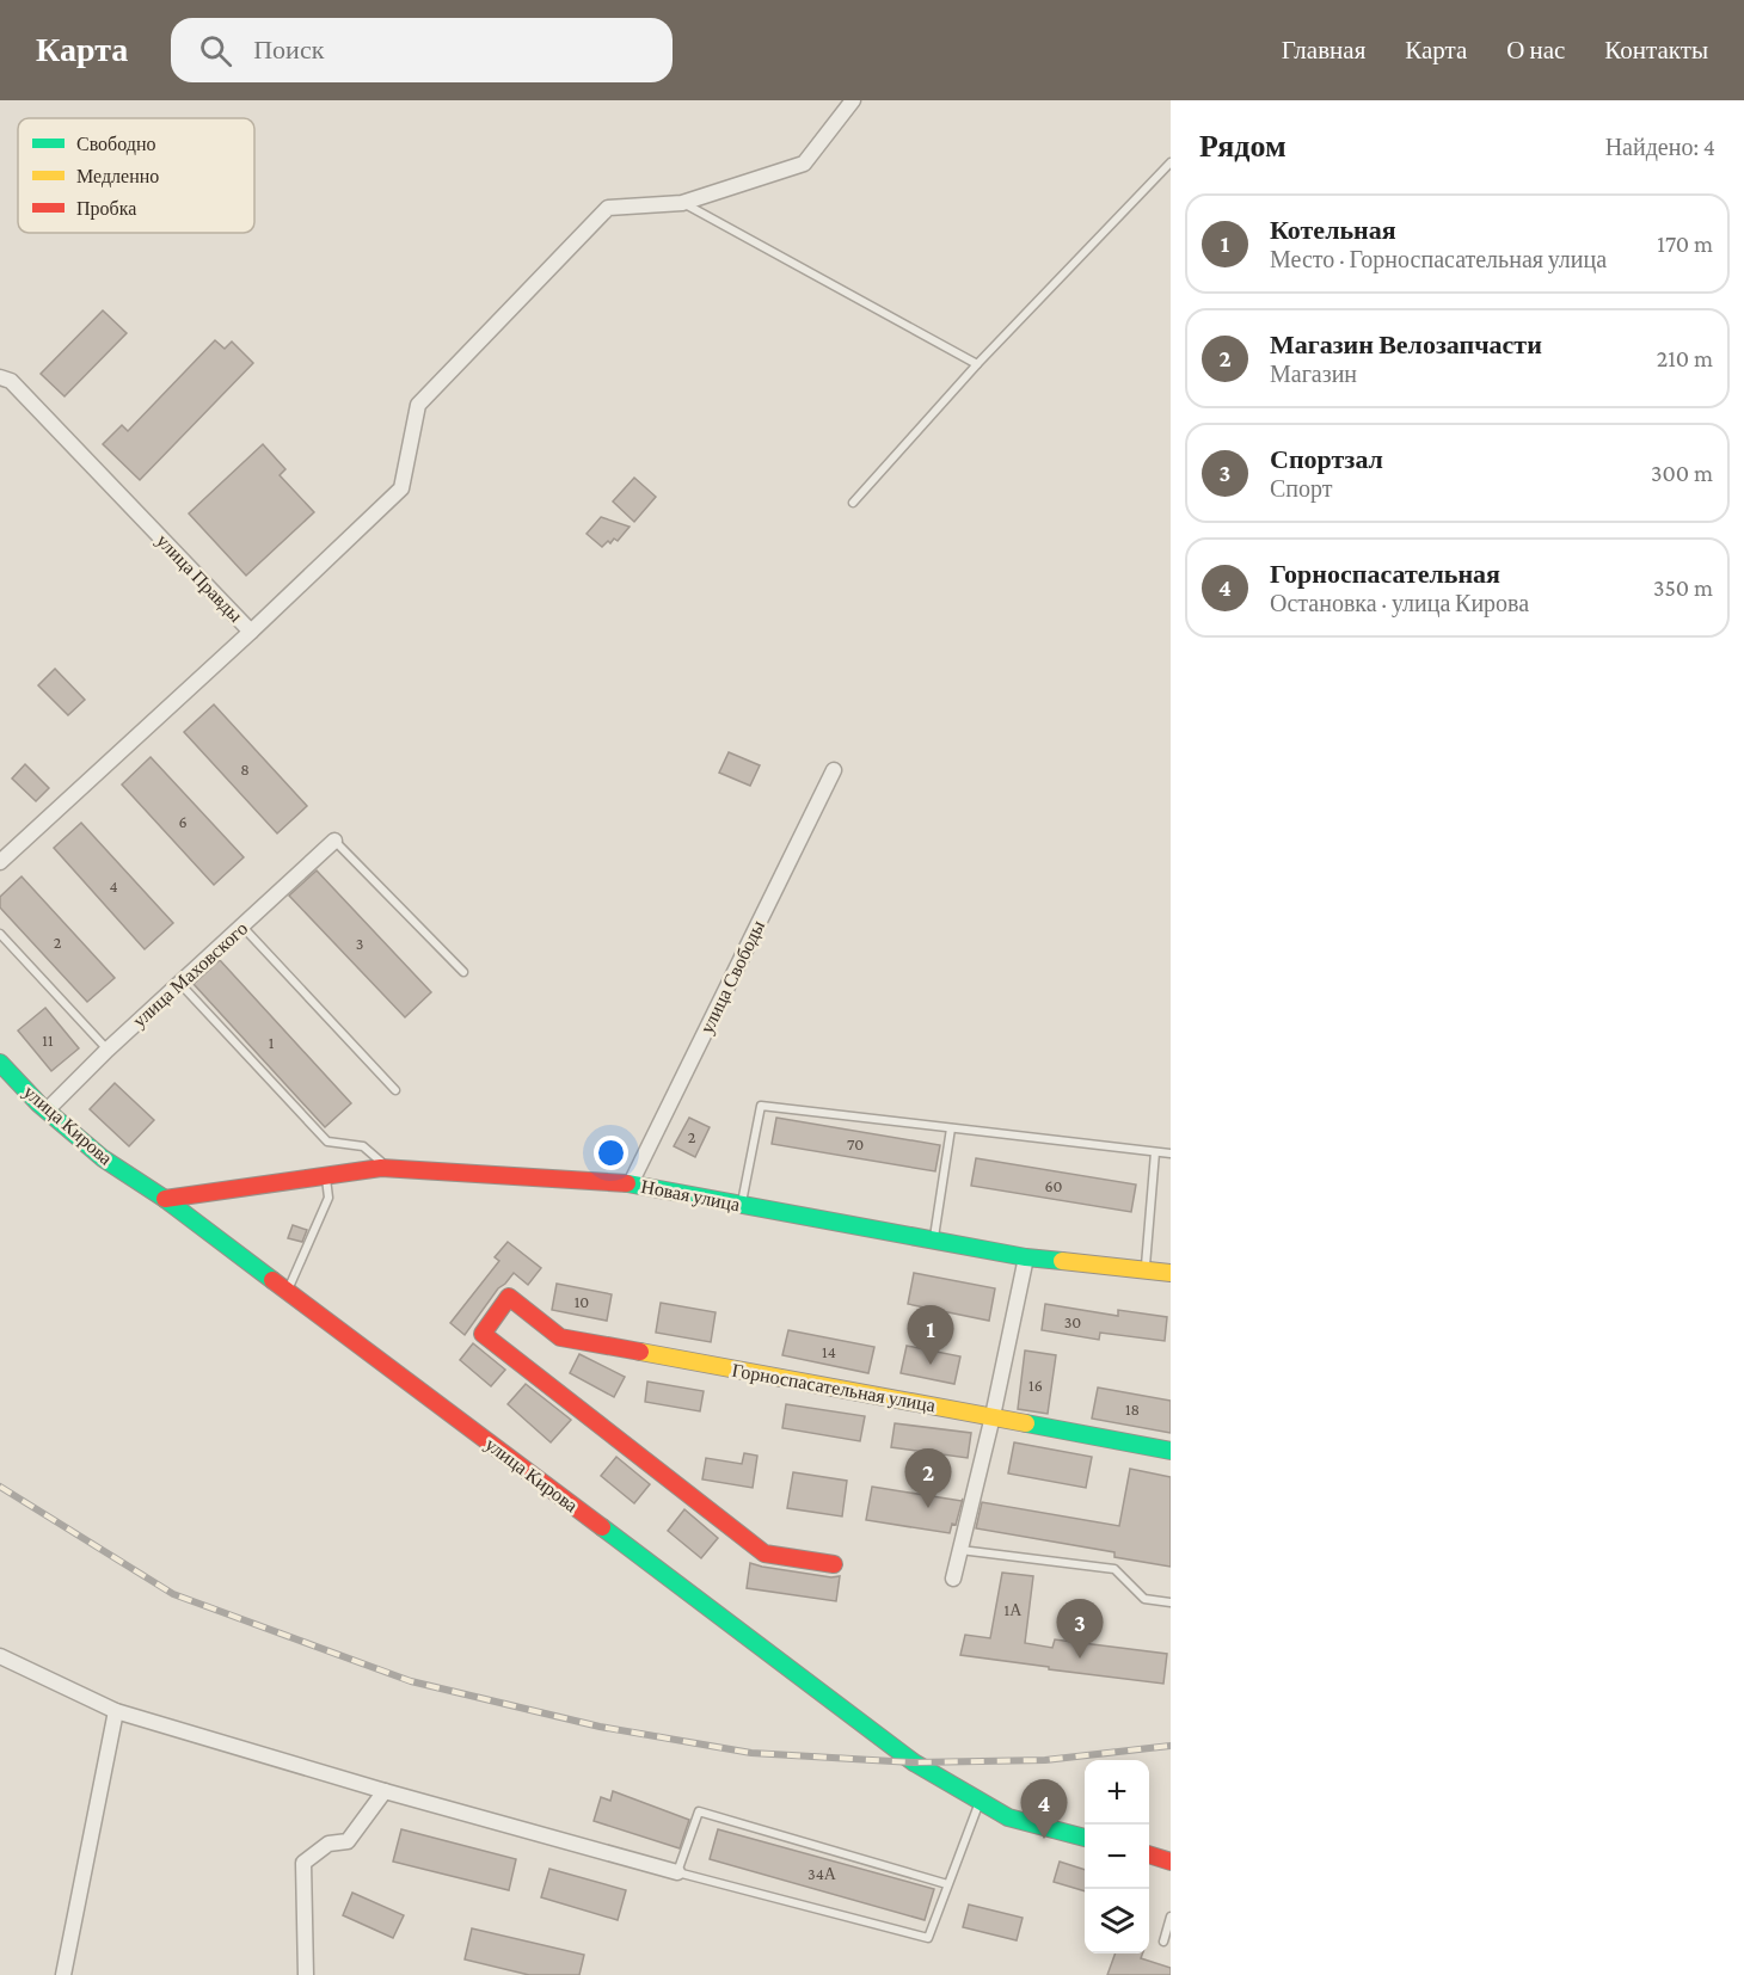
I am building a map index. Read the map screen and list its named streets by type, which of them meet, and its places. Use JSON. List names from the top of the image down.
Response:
{
  "streets": {
    "main road": ["улица Кирова", "Новая улица", "Горноспасательная улица"],
    "street": ["улица Правды", "улица Маховского", "улица Свободы"]
  },
  "crossings": [
    ["улица Маховского", "улица Кирова"],
    ["улица Свободы", "Новая улица"],
    ["улица Кирова", "Новая улица"]
  ],
  "house_numbers": [
    "8",
    "6",
    "4",
    "2",
    "3",
    "11",
    "1",
    "2",
    "70",
    "60",
    "10",
    "30",
    "14",
    "16",
    "18",
    "1А",
    "34А"
  ],
  "legend": ["Свободно", "Медленно", "Пробка"],
  "page": {
    "header": "Карта",
    "search": "Поиск",
    "nav": [
      "Главная",
      "Карта",
      "О нас",
      "Контакты"
    ],
    "heading": ["Рядом", "Найдено: 4"],
    "list": [
      {
        "mark": "1",
        "name": "Котельная",
        "note": "Место · Горноспасательная улица",
        "value": "170 m"
      },
      {
        "mark": "2",
        "name": "Магазин Велозапчасти",
        "note": "Магазин",
        "value": "210 m"
      },
      {
        "mark": "3",
        "name": "Спортзал",
        "note": "Спорт",
        "value": "300 m"
      },
      {
        "mark": "4",
        "name": "Горноспасательная",
        "note": "Остановка · улица Кирова",
        "value": "350 m"
      }
    ],
    "pins": [
      "1",
      "2",
      "3",
      "4"
    ],
    "map_buttons": ["+", "−"]
  }
}
